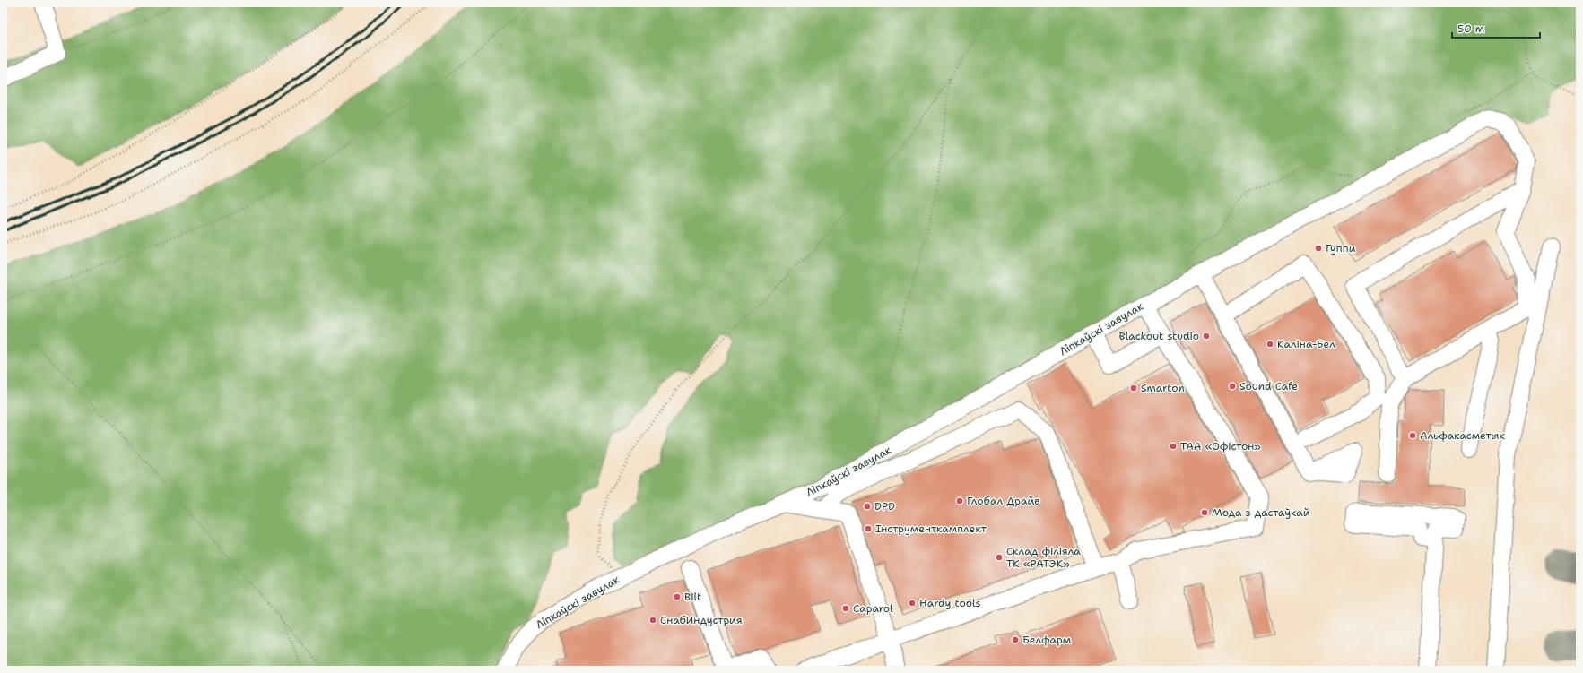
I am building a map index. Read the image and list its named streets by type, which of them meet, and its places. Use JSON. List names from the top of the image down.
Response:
{
  "streets": {
    "street": ["Ліпкаўскі завулак"]
  },
  "places": [
    "Гуппи",
    "Blackout studio",
    "Каліна-Бел",
    "Sound Cafe",
    "Smarton",
    "Альфакасметык",
    "ТАА «Офістон»",
    "Глобал Драйв",
    "DPD",
    "Мода з дастаўкай",
    "Інструменткамплект",
    "Склад філіяла ТК «РАТЭК»",
    "Bilt",
    "Hardy tools",
    "Caparol",
    "СнабИндустрия",
    "Белфарм"
  ],
  "scale_bar": "50 m"
}
